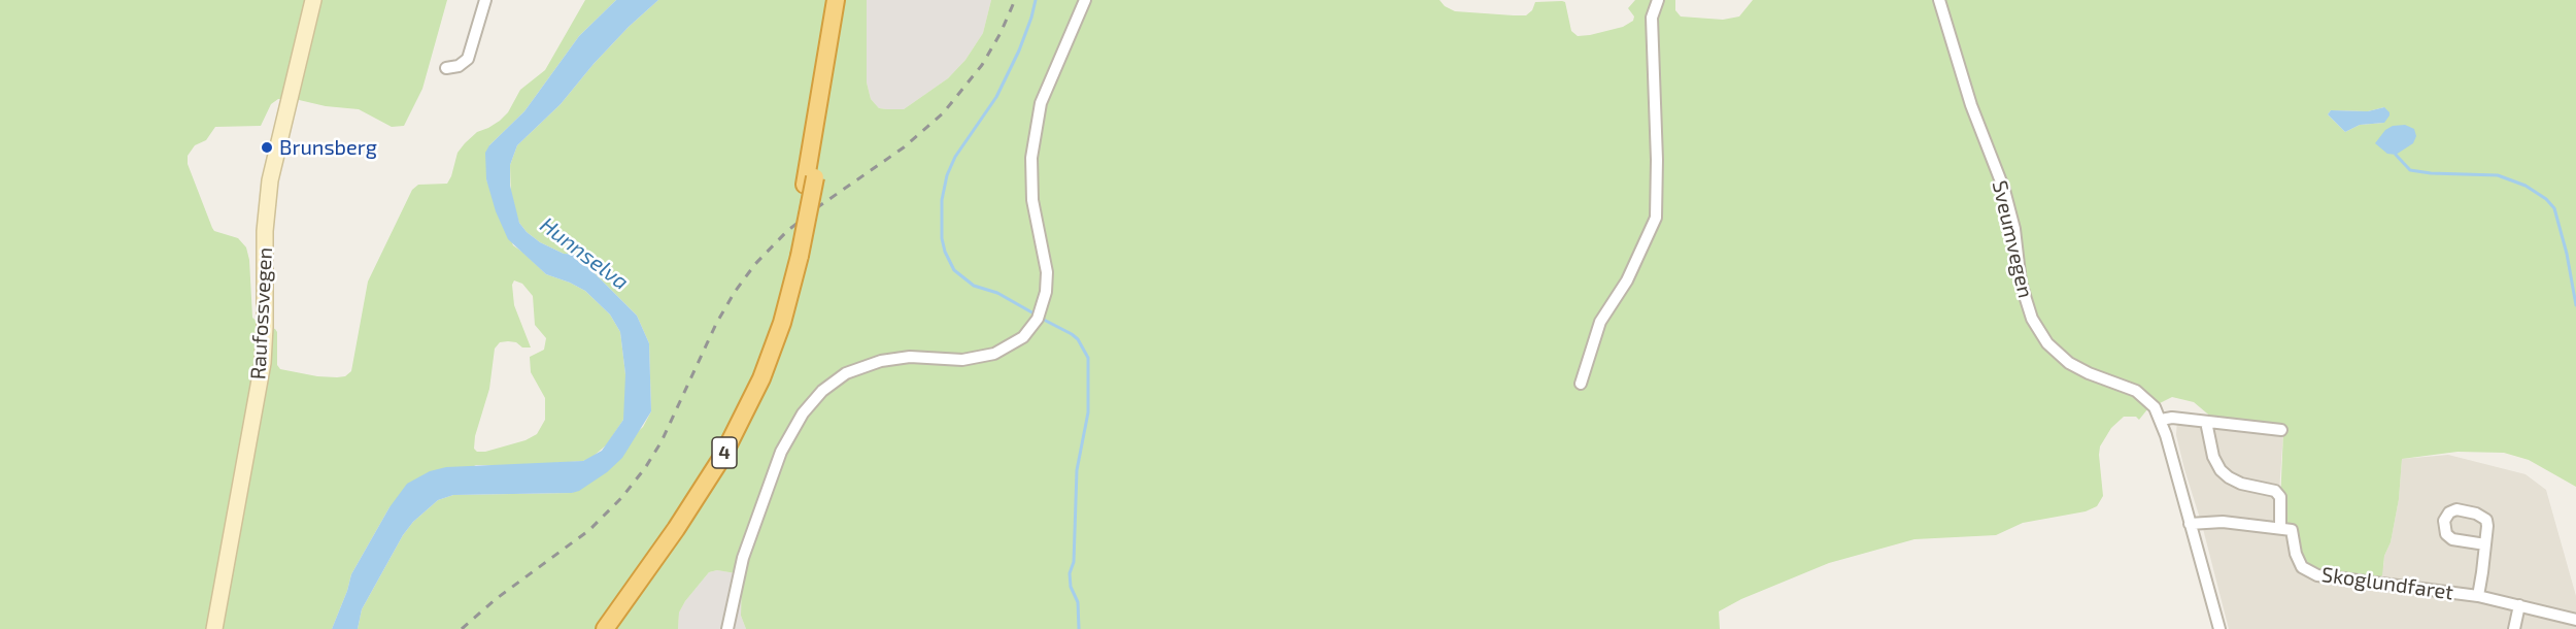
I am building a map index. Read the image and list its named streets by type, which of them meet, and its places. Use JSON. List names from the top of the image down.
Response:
{
  "streets": {
    "highway": ["4"],
    "main road": ["Raufossvegen"],
    "street": ["Sveumvegen", "Skoglundfaret"]
  },
  "water": ["Hunnselva"],
  "places": ["Brunsberg"]
}
